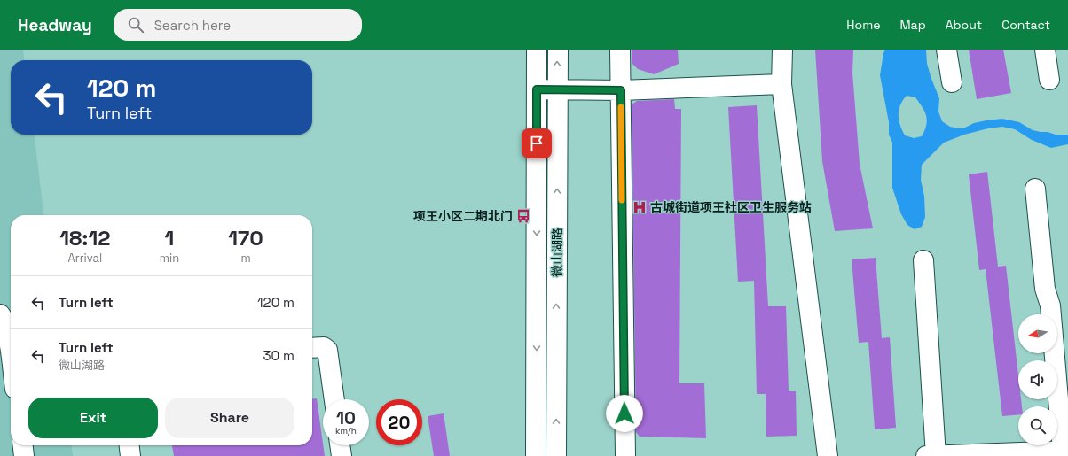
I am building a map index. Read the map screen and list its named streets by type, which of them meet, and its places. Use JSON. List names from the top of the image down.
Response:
{
  "streets": {
    "street": ["微山湖路"]
  },
  "places": {
    "hospital": ["古城街道项王社区卫生服务站"],
    "bus stop": ["项王小区二期北门"]
  },
  "north": "left",
  "page": {
    "header": "Headway",
    "search": "Search here",
    "nav": [
      "Home",
      "Map",
      "About",
      "Contact"
    ],
    "turn": ["120 m", "Turn left"],
    "eta": [
      "18:12",
      "Arrival",
      "1",
      "min",
      "170",
      "m"
    ],
    "list": [
      {
        "name": "Turn left",
        "value": "120 m"
      },
      {
        "name": "Turn left",
        "note": "微山湖路",
        "value": "30 m"
      }
    ],
    "buttons": ["Exit", "Share"],
    "speed": "10 km/h",
    "limit": "20"
  }
}
